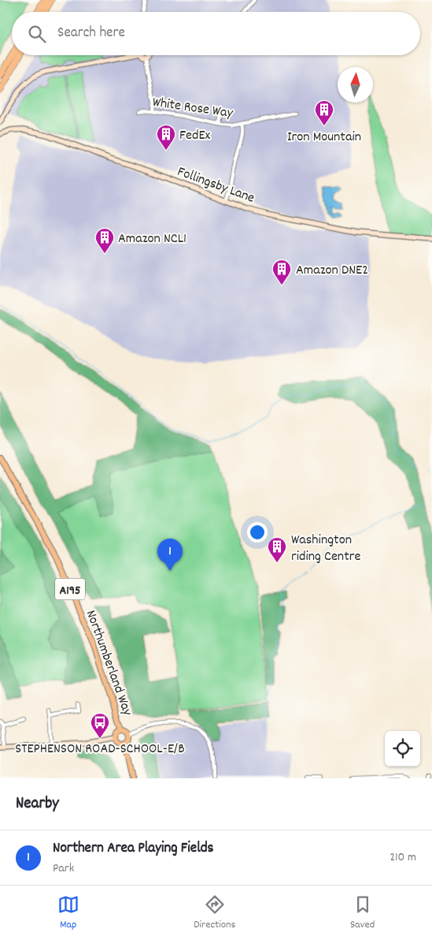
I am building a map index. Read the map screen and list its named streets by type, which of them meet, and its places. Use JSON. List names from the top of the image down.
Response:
{
  "streets": {
    "main road": ["A195", "Northumberland Way"],
    "street": ["White Rose Way", "Follingsby Lane"]
  },
  "crossings": [
    ["White Rose Way", "Follingsby Lane"]
  ],
  "places": {
    "building": [
      "Iron Mountain",
      "FedEx",
      "Amazon NCL1",
      "Amazon DNE2",
      "Washington riding Centre"
    ],
    "bus stop": ["STEPHENSON ROAD-SCHOOL-E/B"]
  },
  "north": "top",
  "page": {
    "search": "Search here",
    "pins": "1",
    "heading": "Nearby",
    "list": [
      {
        "mark": "1",
        "name": "Northern Area Playing Fields",
        "note": "Park",
        "value": "210 m"
      }
    ],
    "nav": ["Map", "Directions", "Saved"]
  }
}
